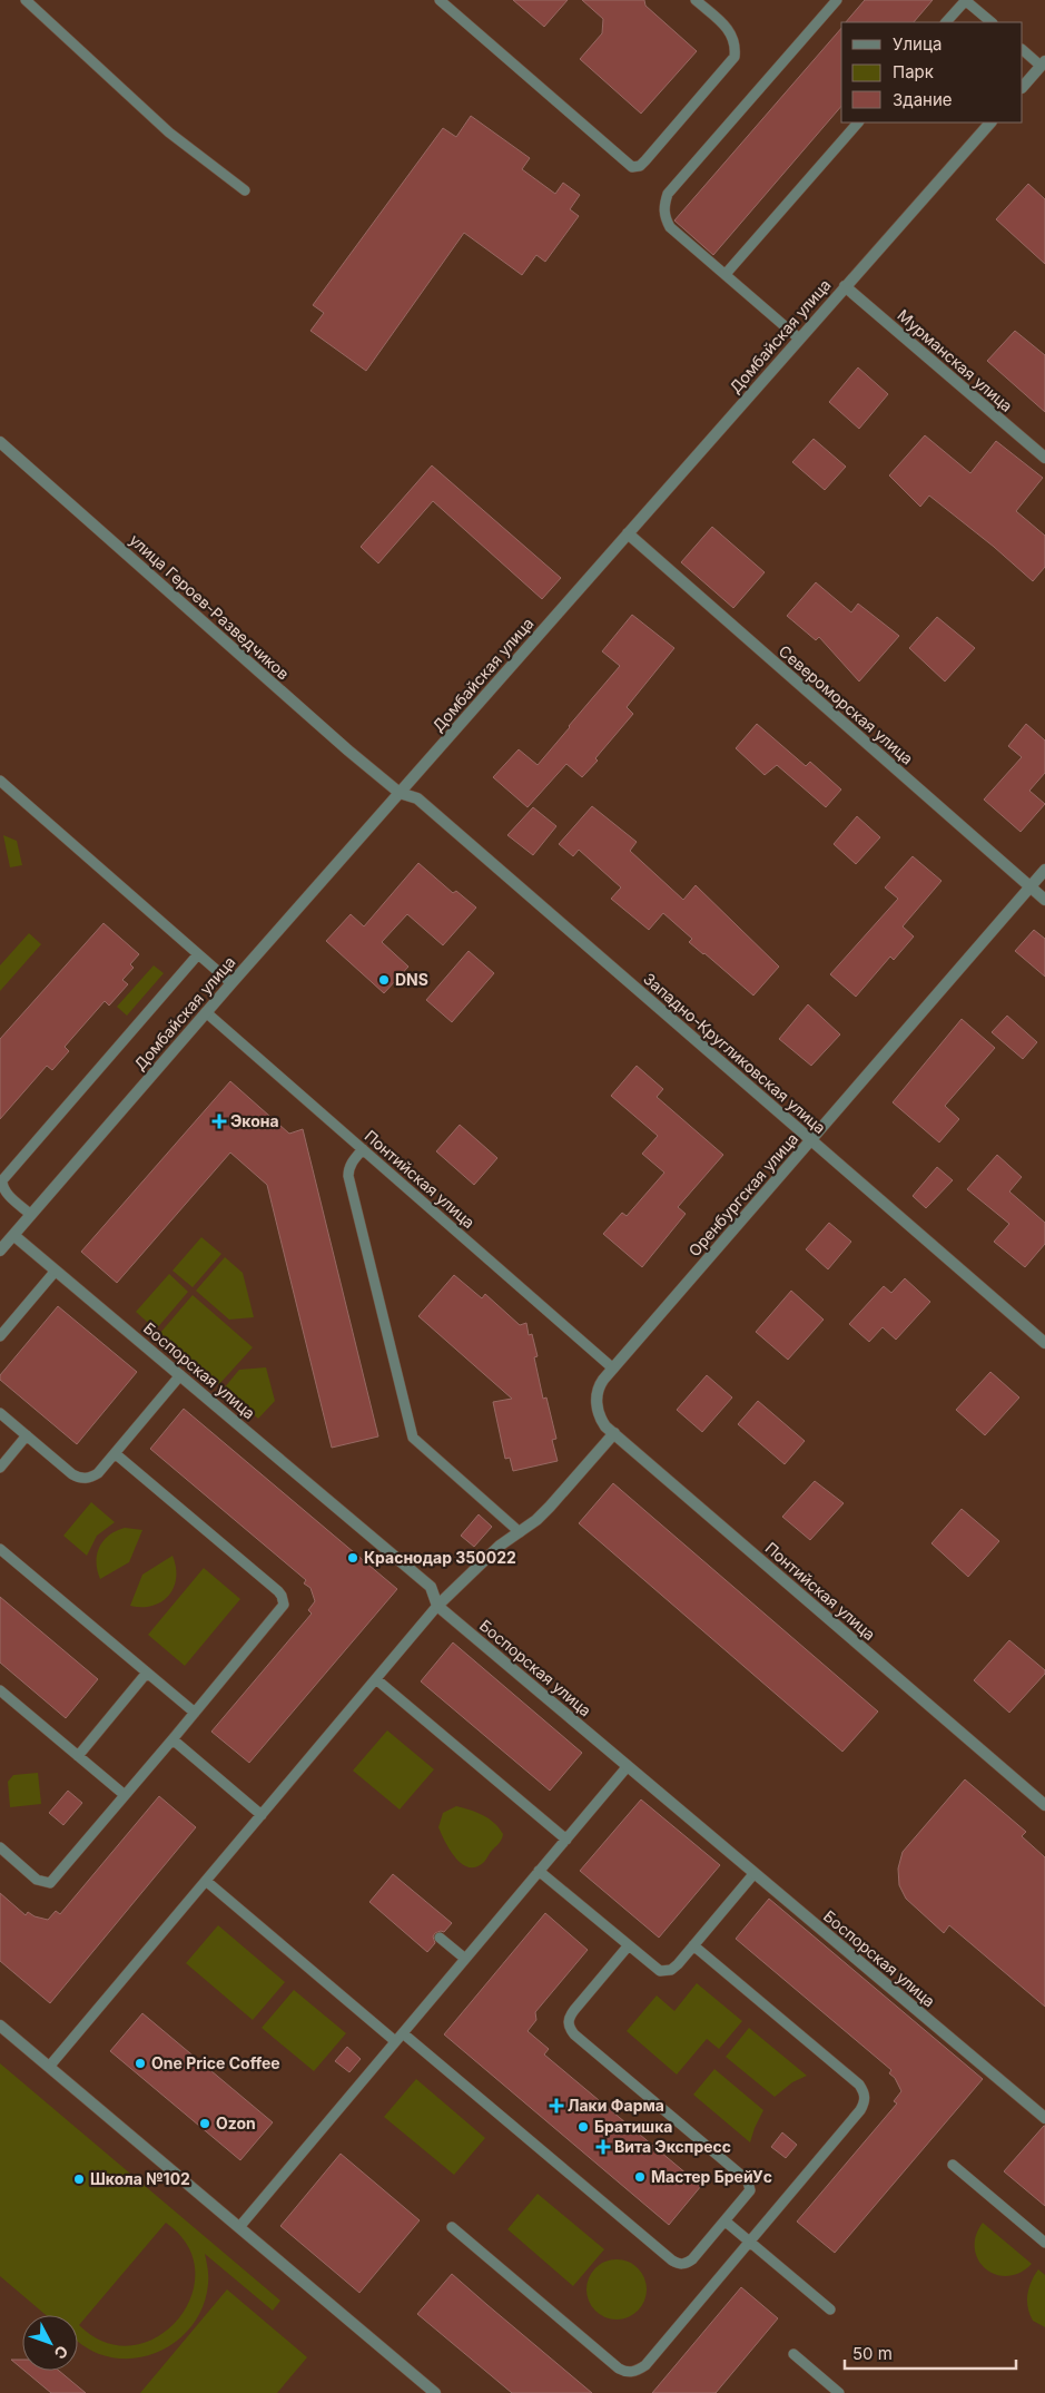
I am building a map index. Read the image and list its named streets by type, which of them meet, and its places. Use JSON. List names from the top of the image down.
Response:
{
  "streets": {
    "street": [
      "Домбайская улица",
      "Мурманская улица",
      "улица Героев-Разведчиков",
      "Североморская улица",
      "Западно-Кругликовская улица",
      "Понтийская улица",
      "Оренбургская улица",
      "Боспорская улица"
    ]
  },
  "crossings": [
    ["Домбайская улица", "Мурманская улица"],
    ["Домбайская улица", "улица Героев-Разведчиков"],
    ["Домбайская улица", "Североморская улица"],
    ["Домбайская улица", "Западно-Кругликовская улица"],
    ["Домбайская улица", "Понтийская улица"],
    ["Домбайская улица", "Боспорская улица"],
    ["улица Героев-Разведчиков", "Западно-Кругликовская улица"],
    ["Североморская улица", "Оренбургская улица"],
    ["Западно-Кругликовская улица", "Оренбургская улица"],
    ["Понтийская улица", "Оренбургская улица"]
  ],
  "places": {
    "other": [
      "DNS",
      "Краснодар 350022",
      "One Price Coffee",
      "Ozon",
      "Братишка",
      "Мастер БрейУc",
      "Школа №102"
    ],
    "health": ["Экона", "Лаки Фарма", "Вита Экспресс"]
  },
  "legend": ["Улица", "Парк", "Здание"],
  "scale_bar": "50 m",
  "north": "bottom right"
}
